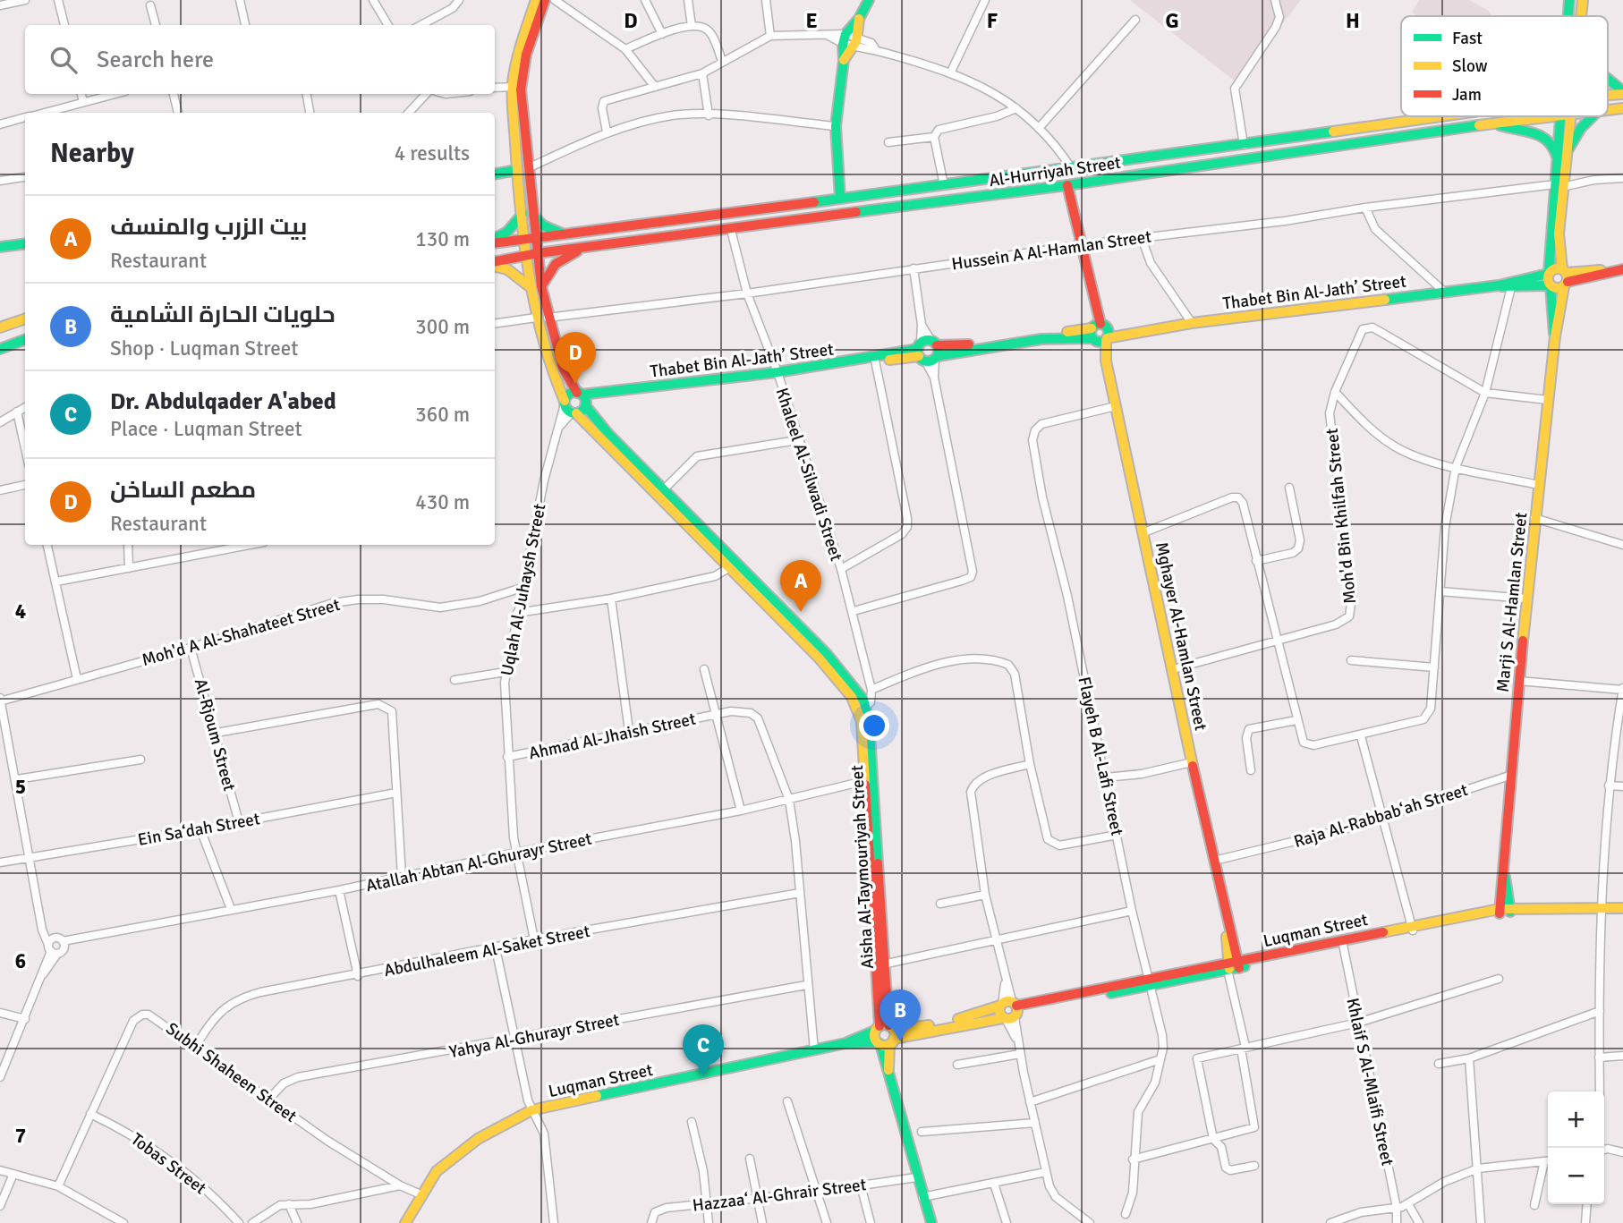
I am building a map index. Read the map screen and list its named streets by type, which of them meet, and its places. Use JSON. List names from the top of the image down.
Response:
{
  "streets": {
    "main road": [
      "Al-Hurriyah Street",
      "Thabet Bin Al-Jath’ Street",
      "Marji S Al-Hamlan Street",
      "Mghayer Al-Hamlan Street",
      "Aisha Al-Taymouriyah Street",
      "Luqman Street"
    ],
    "street": [
      "Hussein A Al-Hamlan Street",
      "Khaleel Al-Silwadi Street",
      "Moh'd Bin Khilfah Street",
      "Uqlah Al-Juhaysh Street",
      "Moh'd A Al-Shahateet Street",
      "Al-Rjoum Street",
      "Ahmad Al-Jhaish Street",
      "Flayeh B Al-Lafi Street",
      "Raja Al-Rabbab‘ah Street",
      "Ein Sa‘dah Street",
      "Atallah Abtan Al-Ghurayr Street",
      "Abdulhaleem Al-Saket Street",
      "Yahya Al-Ghurayr Street",
      "Subhi Shaheen Street",
      "Khlaif S Al-Mlaifi Street",
      "Tobas Street",
      "Hazzaa‘ Al-Ghrair Street"
    ]
  },
  "crossings": [
    ["Al-Hurriyah Street", "Khaleel Al-Silwadi Street"],
    ["Al-Hurriyah Street", "Mghayer Al-Hamlan Street"],
    ["Hussein A Al-Hamlan Street", "Khaleel Al-Silwadi Street"],
    ["Hussein A Al-Hamlan Street", "Marji S Al-Hamlan Street"],
    ["Hussein A Al-Hamlan Street", "Mghayer Al-Hamlan Street"],
    ["Hussein A Al-Hamlan Street", "Aisha Al-Taymouriyah Street"],
    ["Thabet Bin Al-Jath’ Street", "Khaleel Al-Silwadi Street"],
    ["Thabet Bin Al-Jath’ Street", "Marji S Al-Hamlan Street"],
    ["Thabet Bin Al-Jath’ Street", "Mghayer Al-Hamlan Street"],
    ["Thabet Bin Al-Jath’ Street", "Aisha Al-Taymouriyah Street"],
    ["Moh'd Bin Khilfah Street", "Marji S Al-Hamlan Street"],
    ["Moh'd Bin Khilfah Street", "Mghayer Al-Hamlan Street"],
    ["Uqlah Al-Juhaysh Street", "Moh'd A Al-Shahateet Street"],
    ["Uqlah Al-Juhaysh Street", "Ahmad Al-Jhaish Street"],
    ["Uqlah Al-Juhaysh Street", "Atallah Abtan Al-Ghurayr Street"],
    ["Uqlah Al-Juhaysh Street", "Aisha Al-Taymouriyah Street"],
    ["Uqlah Al-Juhaysh Street", "Abdulhaleem Al-Saket Street"],
    ["Marji S Al-Hamlan Street", "Raja Al-Rabbab‘ah Street"],
    ["Marji S Al-Hamlan Street", "Luqman Street"],
    ["Moh'd A Al-Shahateet Street", "Al-Rjoum Street"],
    ["Mghayer Al-Hamlan Street", "Flayeh B Al-Lafi Street"],
    ["Mghayer Al-Hamlan Street", "Raja Al-Rabbab‘ah Street"],
    ["Mghayer Al-Hamlan Street", "Luqman Street"],
    ["Al-Rjoum Street", "Ein Sa‘dah Street"],
    ["Ahmad Al-Jhaish Street", "Atallah Abtan Al-Ghurayr Street"],
    ["Flayeh B Al-Lafi Street", "Luqman Street"],
    ["Atallah Abtan Al-Ghurayr Street", "Aisha Al-Taymouriyah Street"],
    ["Aisha Al-Taymouriyah Street", "Luqman Street"],
    ["Aisha Al-Taymouriyah Street", "Hazzaa‘ Al-Ghrair Street"],
    ["Luqman Street", "Subhi Shaheen Street"],
    ["Luqman Street", "Khlaif S Al-Mlaifi Street"],
    ["Abdulhaleem Al-Saket Street", "Subhi Shaheen Street"],
    ["Yahya Al-Ghurayr Street", "Subhi Shaheen Street"],
    ["Subhi Shaheen Street", "Tobas Street"]
  ],
  "legend": ["Fast", "Slow", "Jam"],
  "page": {
    "search": "Search here",
    "heading": ["Nearby", "4 results"],
    "list": [
      {
        "mark": "A",
        "name": "بيت الزرب والمنسف",
        "note": "Restaurant",
        "value": "130 m"
      },
      {
        "mark": "B",
        "name": "حلويات الحارة الشامية",
        "note": "Shop · Luqman Street",
        "value": "300 m"
      },
      {
        "mark": "C",
        "name": "Dr. Abdulqader A'abed",
        "note": "Place · Luqman Street",
        "value": "360 m"
      },
      {
        "mark": "D",
        "name": "مطعم الساخن",
        "note": "Restaurant",
        "value": "430 m"
      }
    ],
    "pins": [
      "D",
      "A",
      "B",
      "C"
    ],
    "map_buttons": ["+", "−"]
  },
  "grid": {
    "columns": [
      "D",
      "E",
      "F",
      "G",
      "H"
    ],
    "rows": [
      "4",
      "5",
      "6",
      "7"
    ]
  }
}
